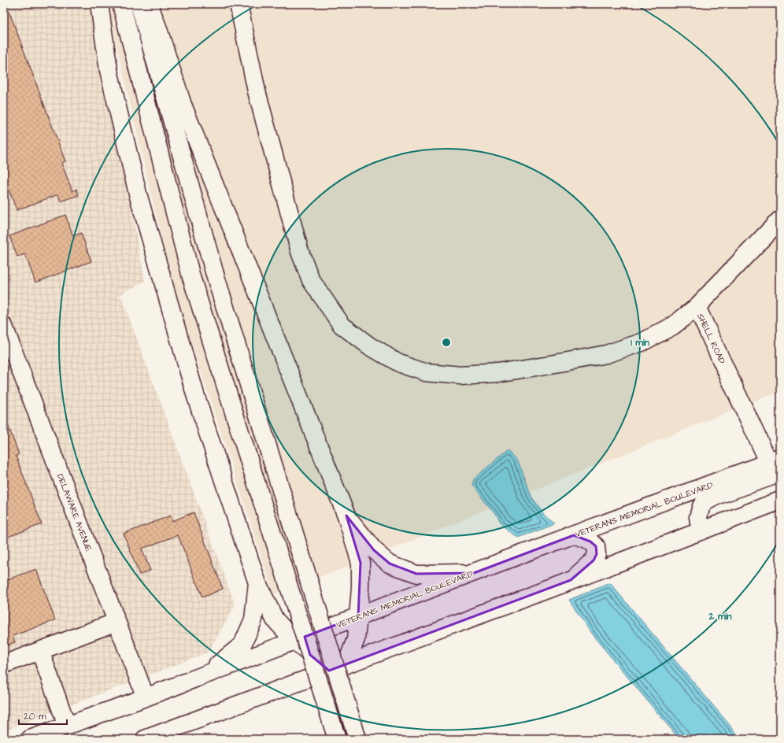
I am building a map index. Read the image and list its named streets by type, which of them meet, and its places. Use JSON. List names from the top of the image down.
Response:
{
  "streets": {
    "main road": ["SHELL ROAD", "VETERANS MEMORIAL BOULEVARD", "DELAWARE AVENUE"]
  },
  "crossings": [
    ["SHELL ROAD", "VETERANS MEMORIAL BOULEVARD"],
    ["VETERANS MEMORIAL BOULEVARD", "DELAWARE AVENUE"]
  ],
  "scale_bar": "20 m",
  "rings": ["1 min", "2 min"]
}
